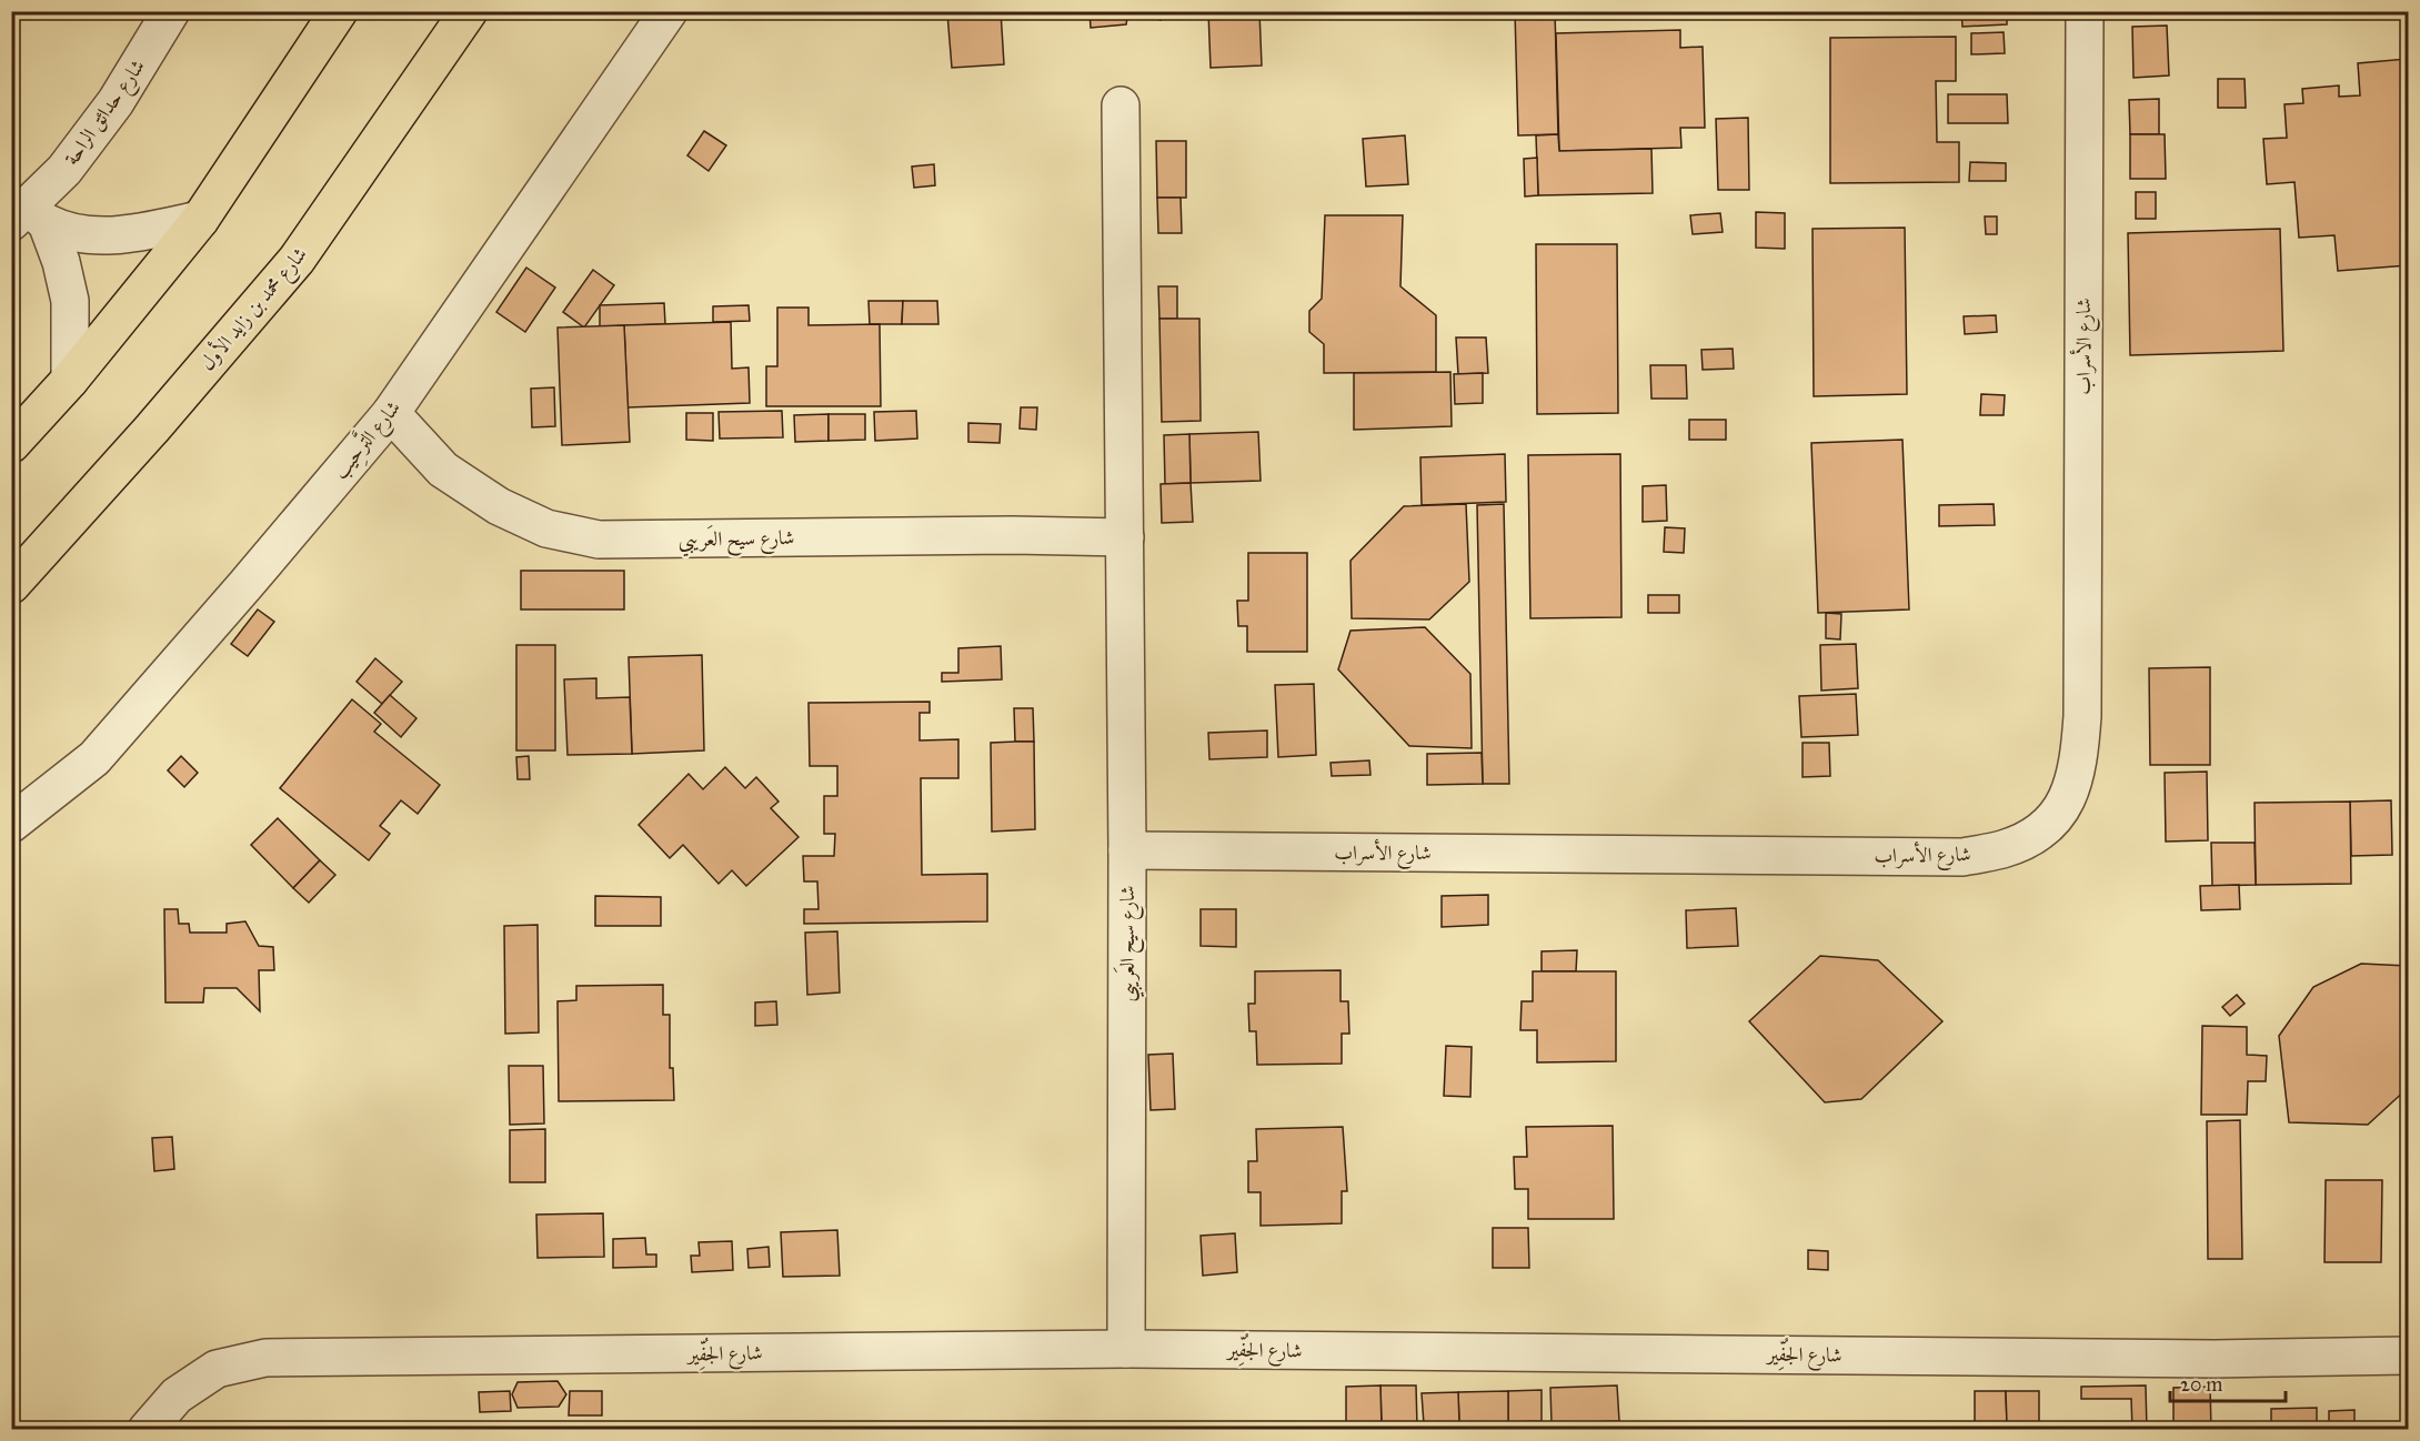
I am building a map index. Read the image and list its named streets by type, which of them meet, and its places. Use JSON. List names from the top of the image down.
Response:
{
  "streets": {
    "main road": ["شارع محمد بن زايد الأول"],
    "street": [
      "شارع حدائق الراحة",
      "شارع الأسراب",
      "شارع التَّرحِيب",
      "شارع سيح العَريبي",
      "شارع الجُفِّير"
    ]
  },
  "crossings": [
    ["شارع الأسراب", "شارع سيح العَريبي"],
    ["شارع التَّرحِيب", "شارع سيح العَريبي"],
    ["شارع سيح العَريبي", "شارع الجُفِّير"]
  ],
  "scale_bar": "20 m"
}
